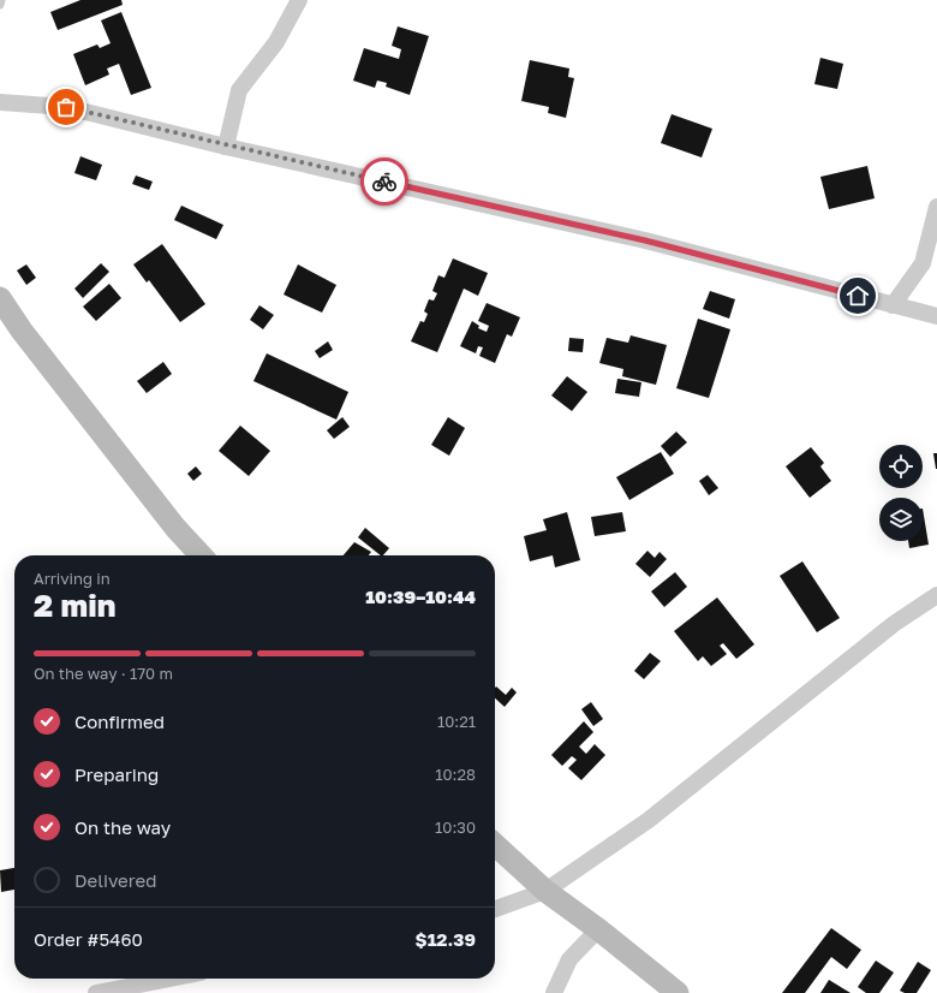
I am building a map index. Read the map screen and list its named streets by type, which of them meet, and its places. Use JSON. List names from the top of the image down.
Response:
{
  "page": {
    "heading": ["2 min", "Arriving in", "10:39–10:44"],
    "panel": ["Order #5460", "$12.39"],
    "bar": "On the way · 170 m",
    "list": [
      ["Confirmed", "10:21"],
      ["Preparing", "10:28"],
      ["On the way", "10:30"],
      "Delivered"
    ]
  }
}
